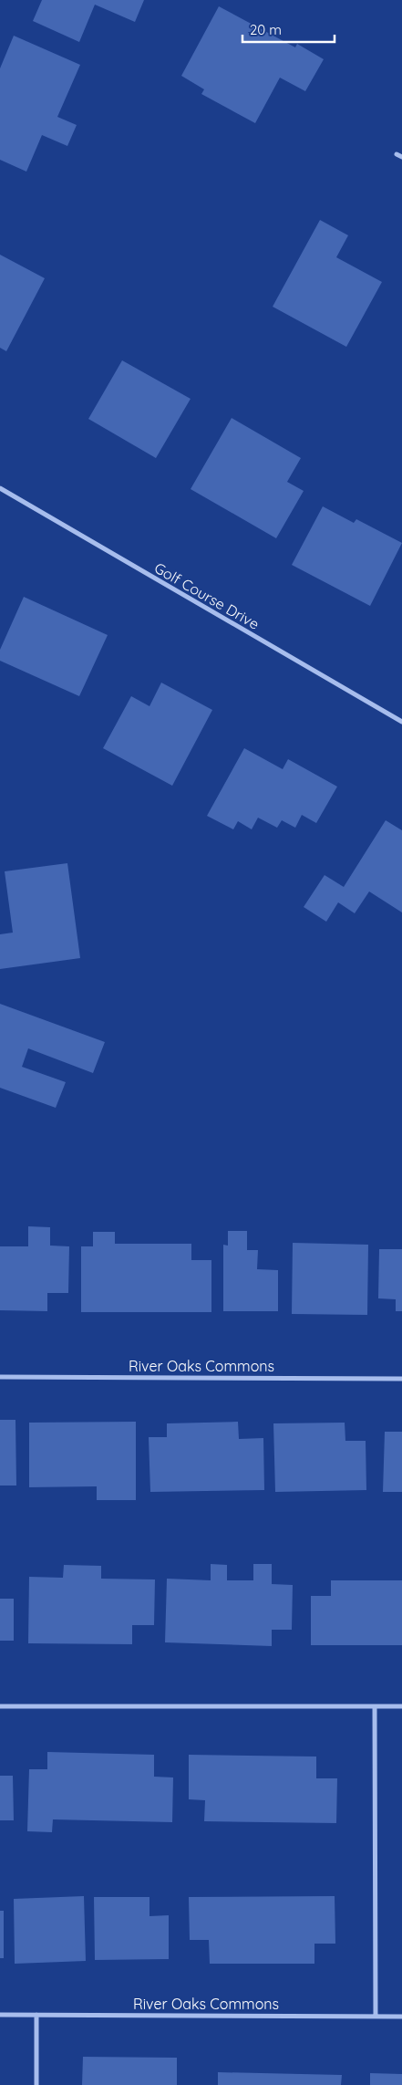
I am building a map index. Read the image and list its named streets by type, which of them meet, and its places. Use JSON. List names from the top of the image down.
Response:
{
  "streets": {
    "street": ["Golf Course Drive", "River Oaks Commons"]
  },
  "scale_bar": "20 m"
}
